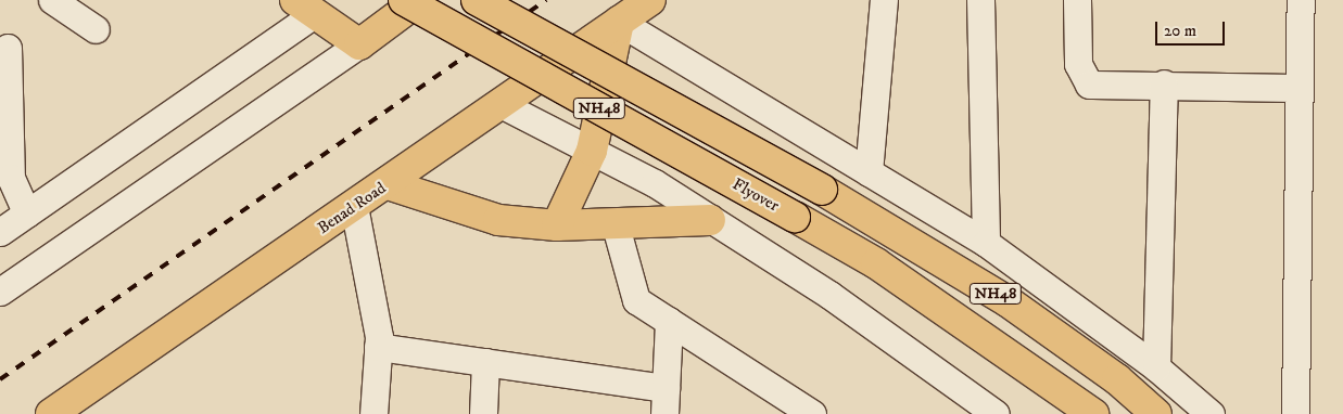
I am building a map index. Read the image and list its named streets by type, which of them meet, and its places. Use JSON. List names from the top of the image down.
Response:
{
  "streets": {
    "main road": ["NH48", "Flyover", "Benad Road"]
  },
  "scale_bar": "20 m"
}
